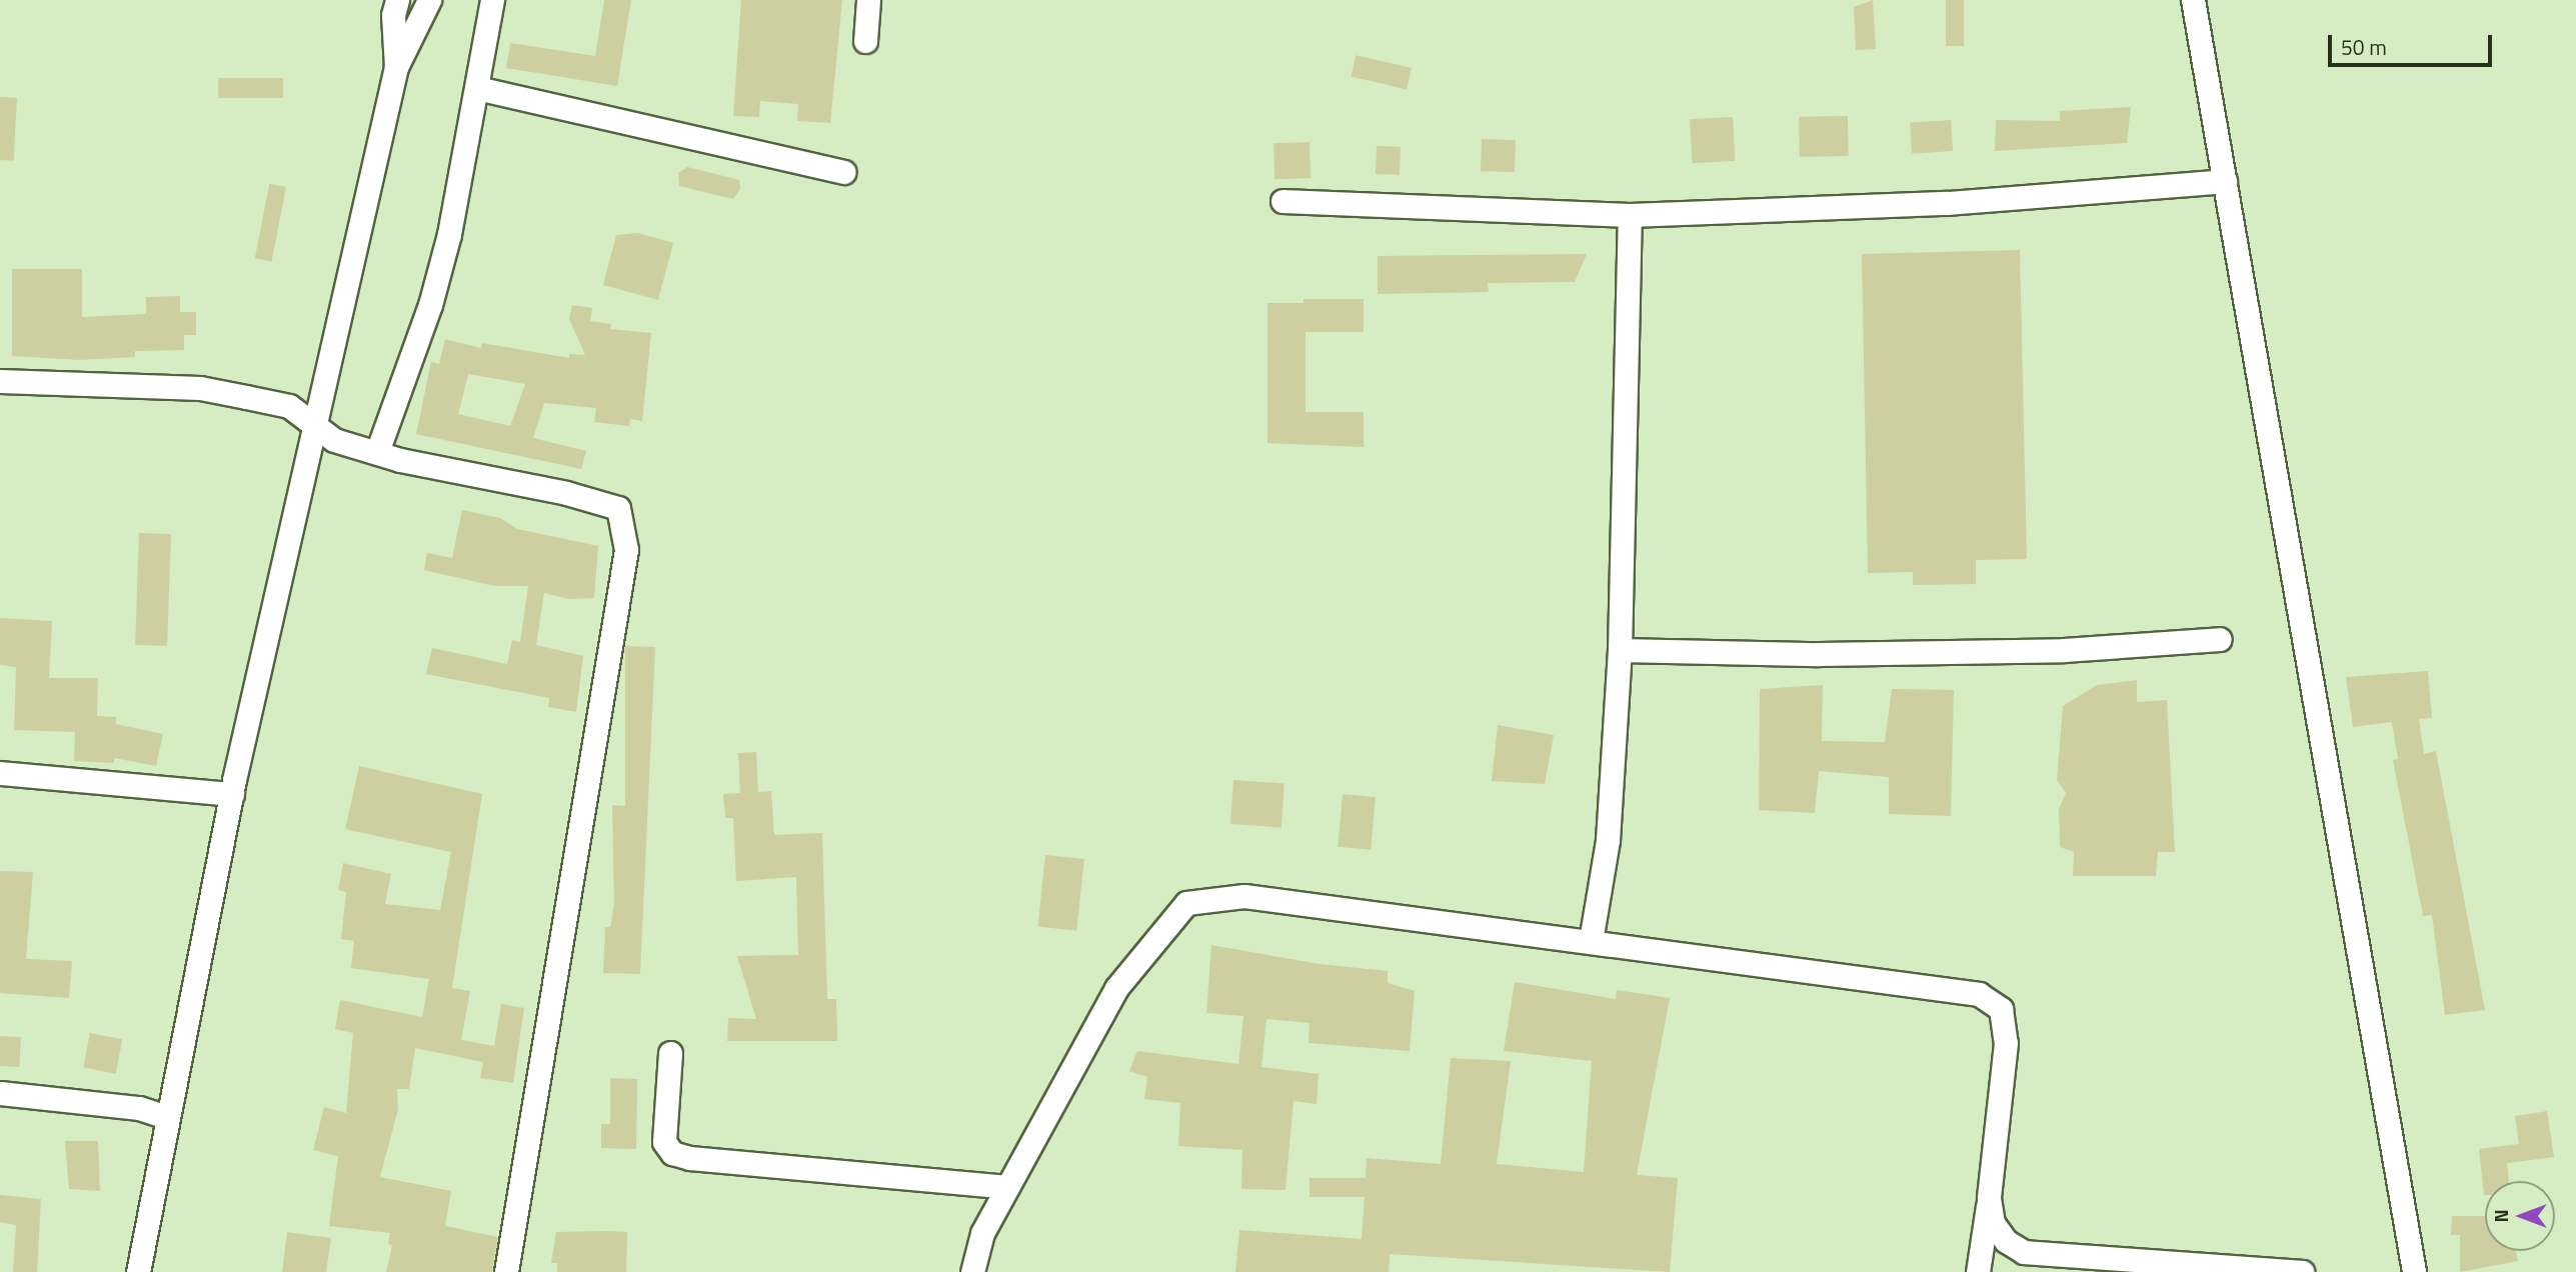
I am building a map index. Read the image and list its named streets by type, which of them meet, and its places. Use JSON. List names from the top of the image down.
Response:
{
  "scale_bar": "50 m",
  "north": "left"
}
